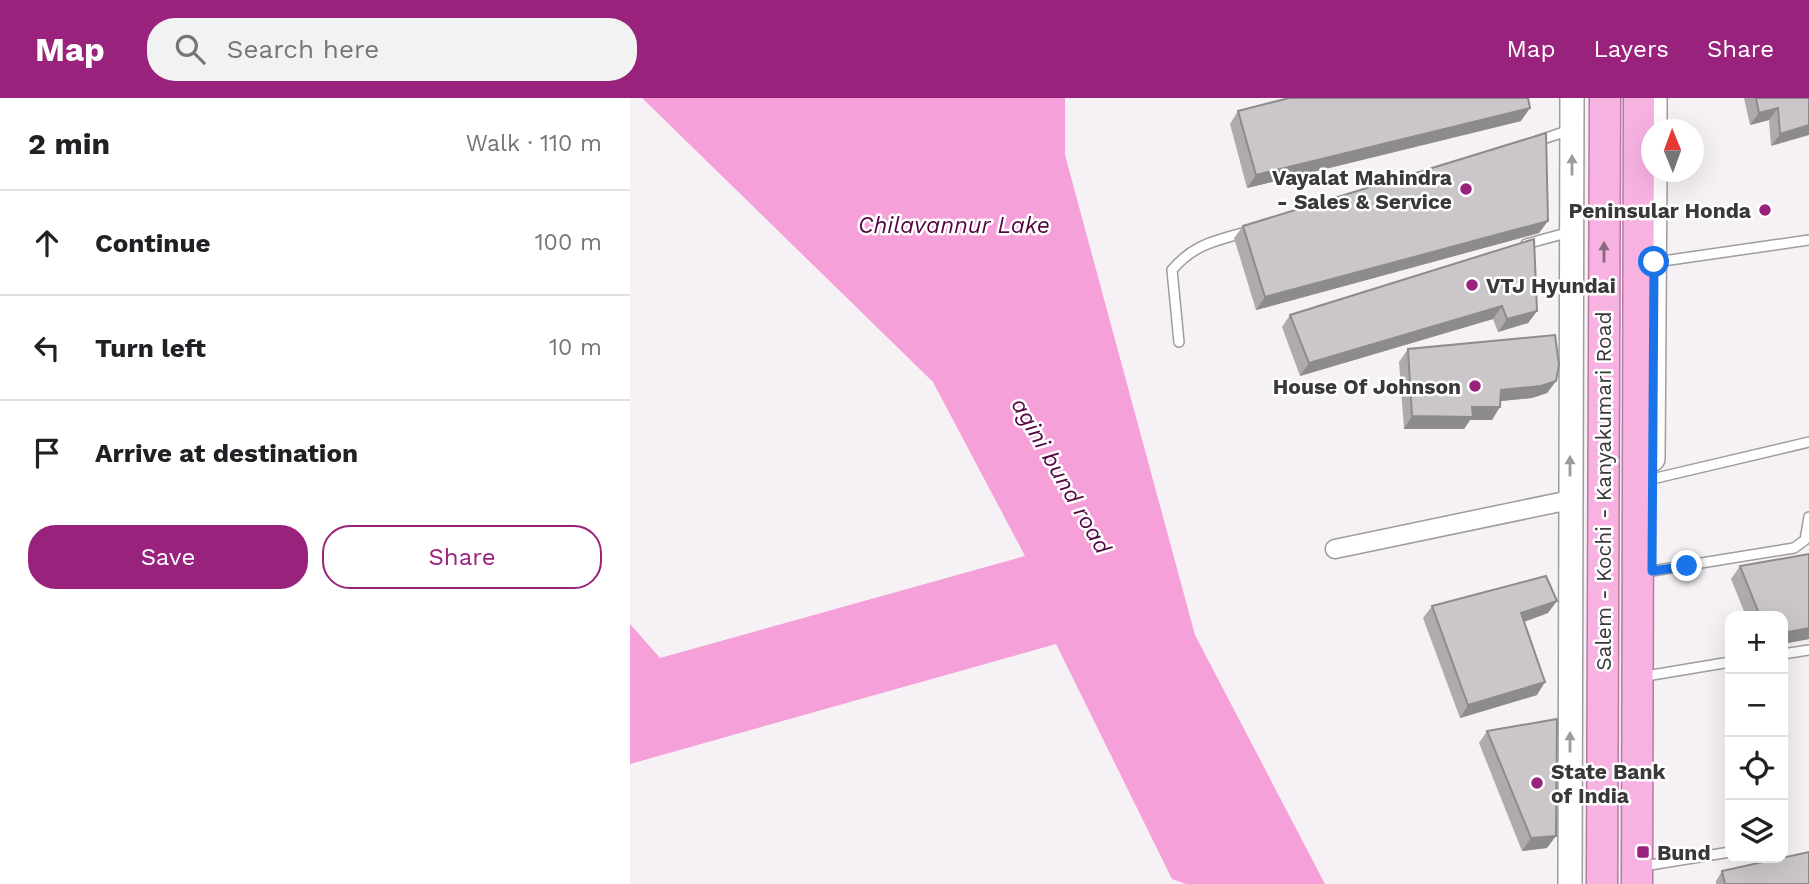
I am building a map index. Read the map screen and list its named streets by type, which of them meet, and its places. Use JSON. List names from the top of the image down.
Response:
{
  "streets": {
    "highway": ["Salem - Kochi - Kanyakumari Road"]
  },
  "water": ["Chilavannur Lake", "agini bund road"],
  "places": {
    "other": [
      "Vayalat Mahindra - Sales & Service",
      "Peninsular Honda",
      "VTJ Hyundai",
      "House Of Johnson",
      "State Bank of India"
    ],
    "transit": ["Bund"]
  },
  "north": "top",
  "page": {
    "header": "Map",
    "search": "Search here",
    "nav": ["Map", "Layers", "Share"],
    "heading": ["2 min", "Walk · 110 m"],
    "list": [
      ["Continue", "100 m"],
      ["Turn left", "10 m"],
      "Arrive at destination"
    ],
    "buttons": ["Save", "Share"],
    "map_buttons": ["+", "−"]
  }
}
